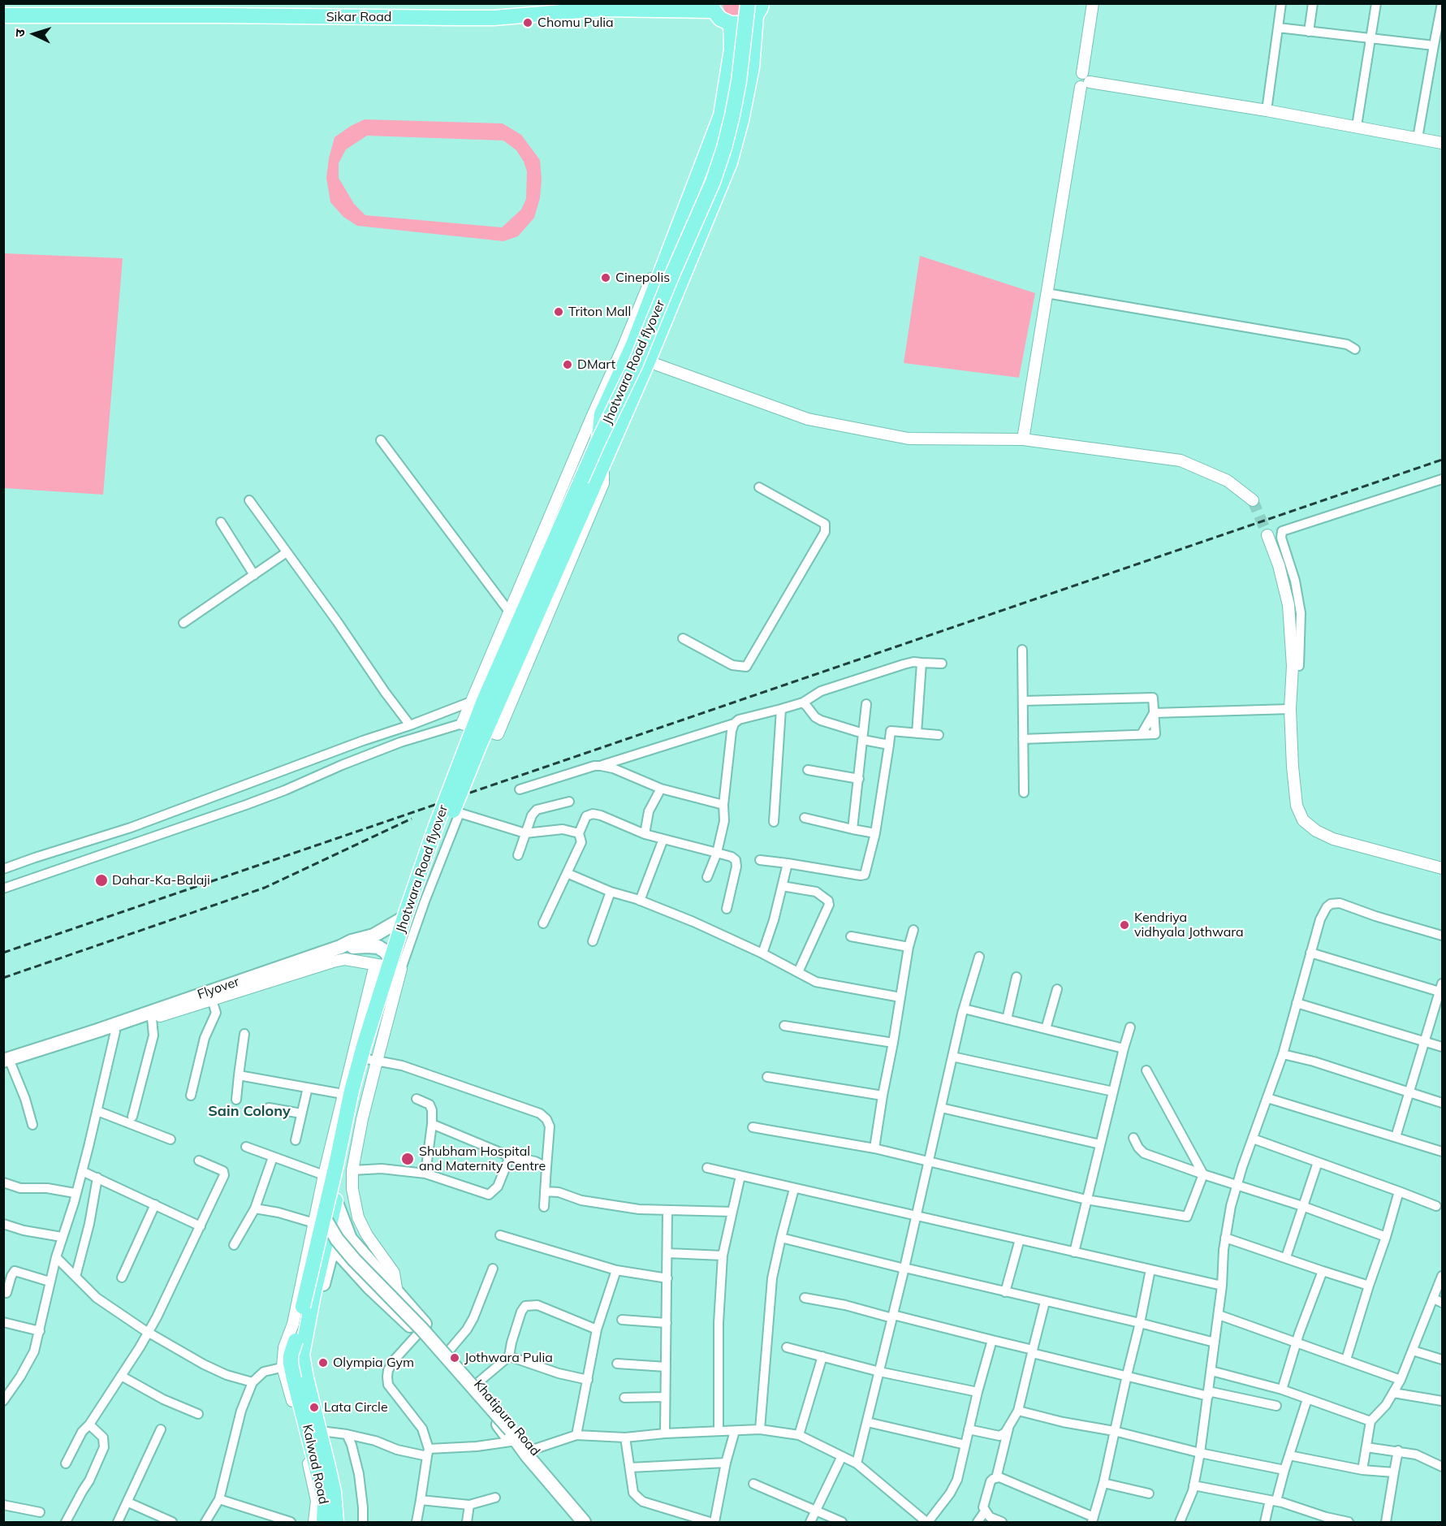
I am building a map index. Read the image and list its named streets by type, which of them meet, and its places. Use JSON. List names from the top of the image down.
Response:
{
  "streets": {
    "main road": [
      "Sikar Road",
      "Jhotwara Road flyover",
      "Flyover",
      "Khatipura Road",
      "Kalwad Road"
    ]
  },
  "crossings": [
    ["Jhotwara Road flyover", "Flyover"],
    ["Jhotwara Road flyover", "Khatipura Road"]
  ],
  "districts": ["Sain Colony"],
  "places": [
    "Chomu Pulia",
    "Cinepolis",
    "Triton Mall",
    "DMart",
    "Dahar-Ka-Balaji",
    "Kendriya vidhyala Jothwara",
    "Shubham Hospital and Maternity Centre",
    "Jothwara Pulia",
    "Olympia Gym",
    "Lata Circle"
  ],
  "north": "left"
}
